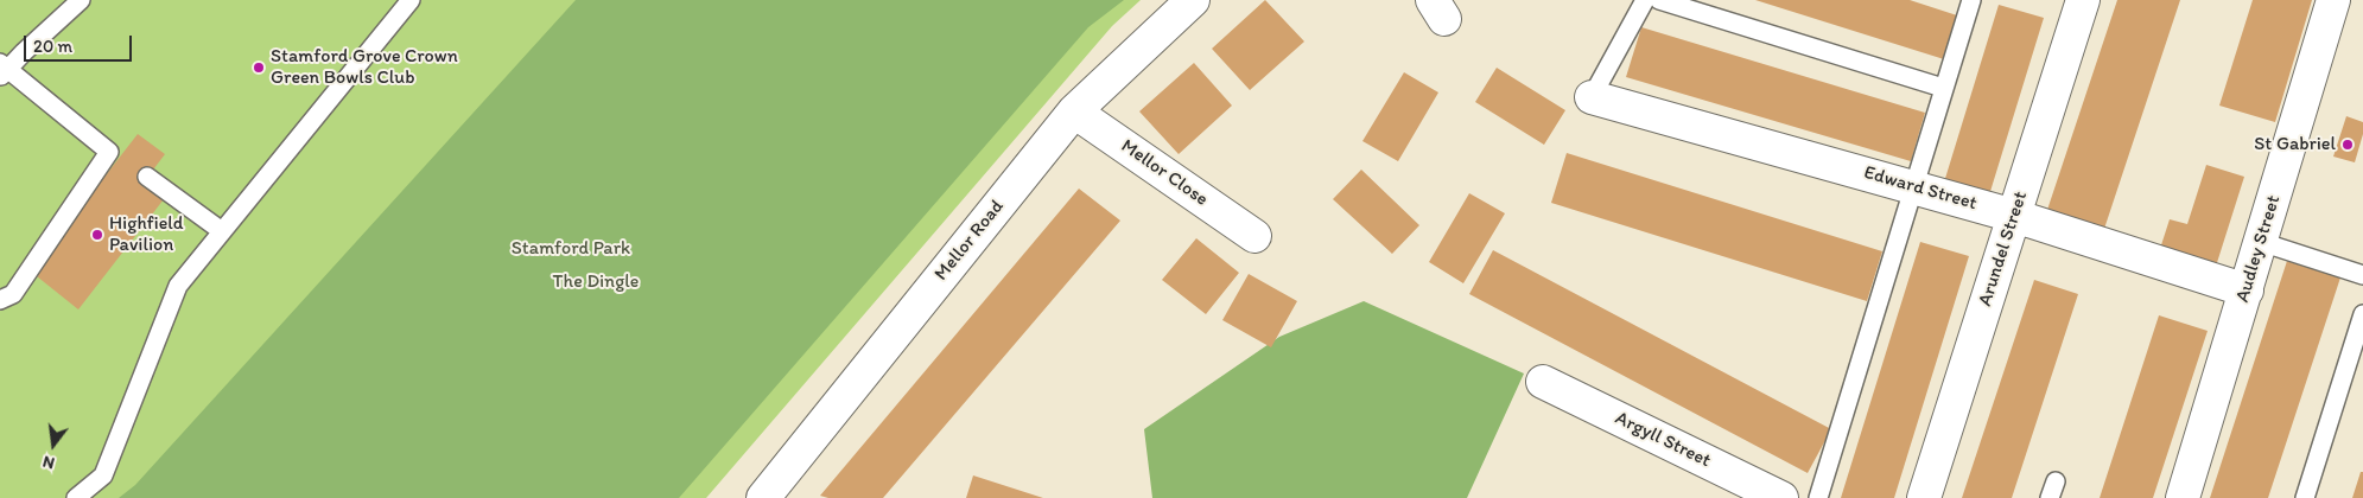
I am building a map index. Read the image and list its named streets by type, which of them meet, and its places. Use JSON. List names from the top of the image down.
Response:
{
  "streets": {
    "street": [
      "Mellor Close",
      "Edward Street",
      "Mellor Road",
      "Arundel Street",
      "Audley Street",
      "Argyll Street"
    ]
  },
  "crossings": [
    ["Mellor Close", "Mellor Road"],
    ["Edward Street", "Arundel Street"],
    ["Edward Street", "Audley Street"]
  ],
  "parks": ["Stamford Park", "The Dingle"],
  "places": ["Stamford Grove Crown Green Bowls Club", "St Gabriel", "Highfield Pavilion"],
  "scale_bar": "20 m",
  "north": "bottom"
}
